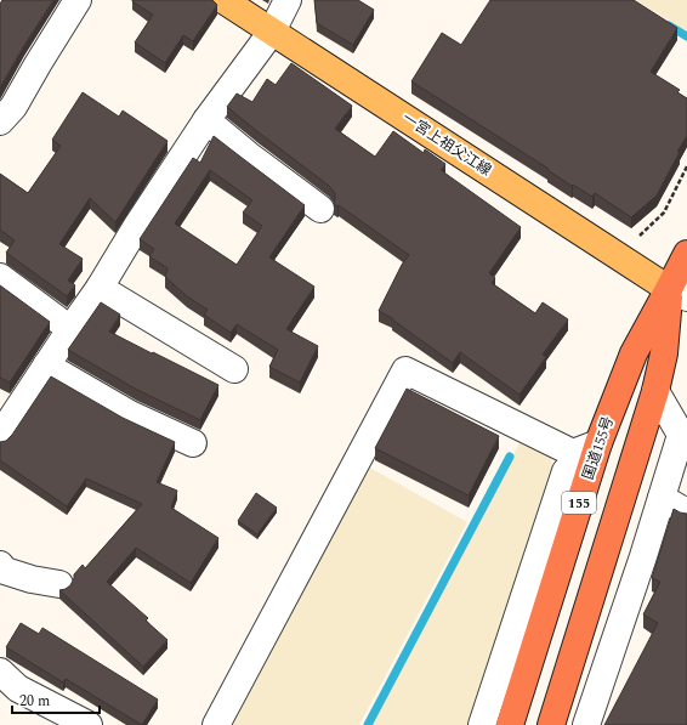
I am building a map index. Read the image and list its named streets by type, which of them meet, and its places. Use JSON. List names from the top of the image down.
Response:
{
  "streets": {
    "highway": ["国道155号", "155"],
    "main road": ["一宮上祖父江線"]
  },
  "crossings": [
    ["一宮上祖父江線", "国道155号"]
  ],
  "scale_bar": "20 m"
}
